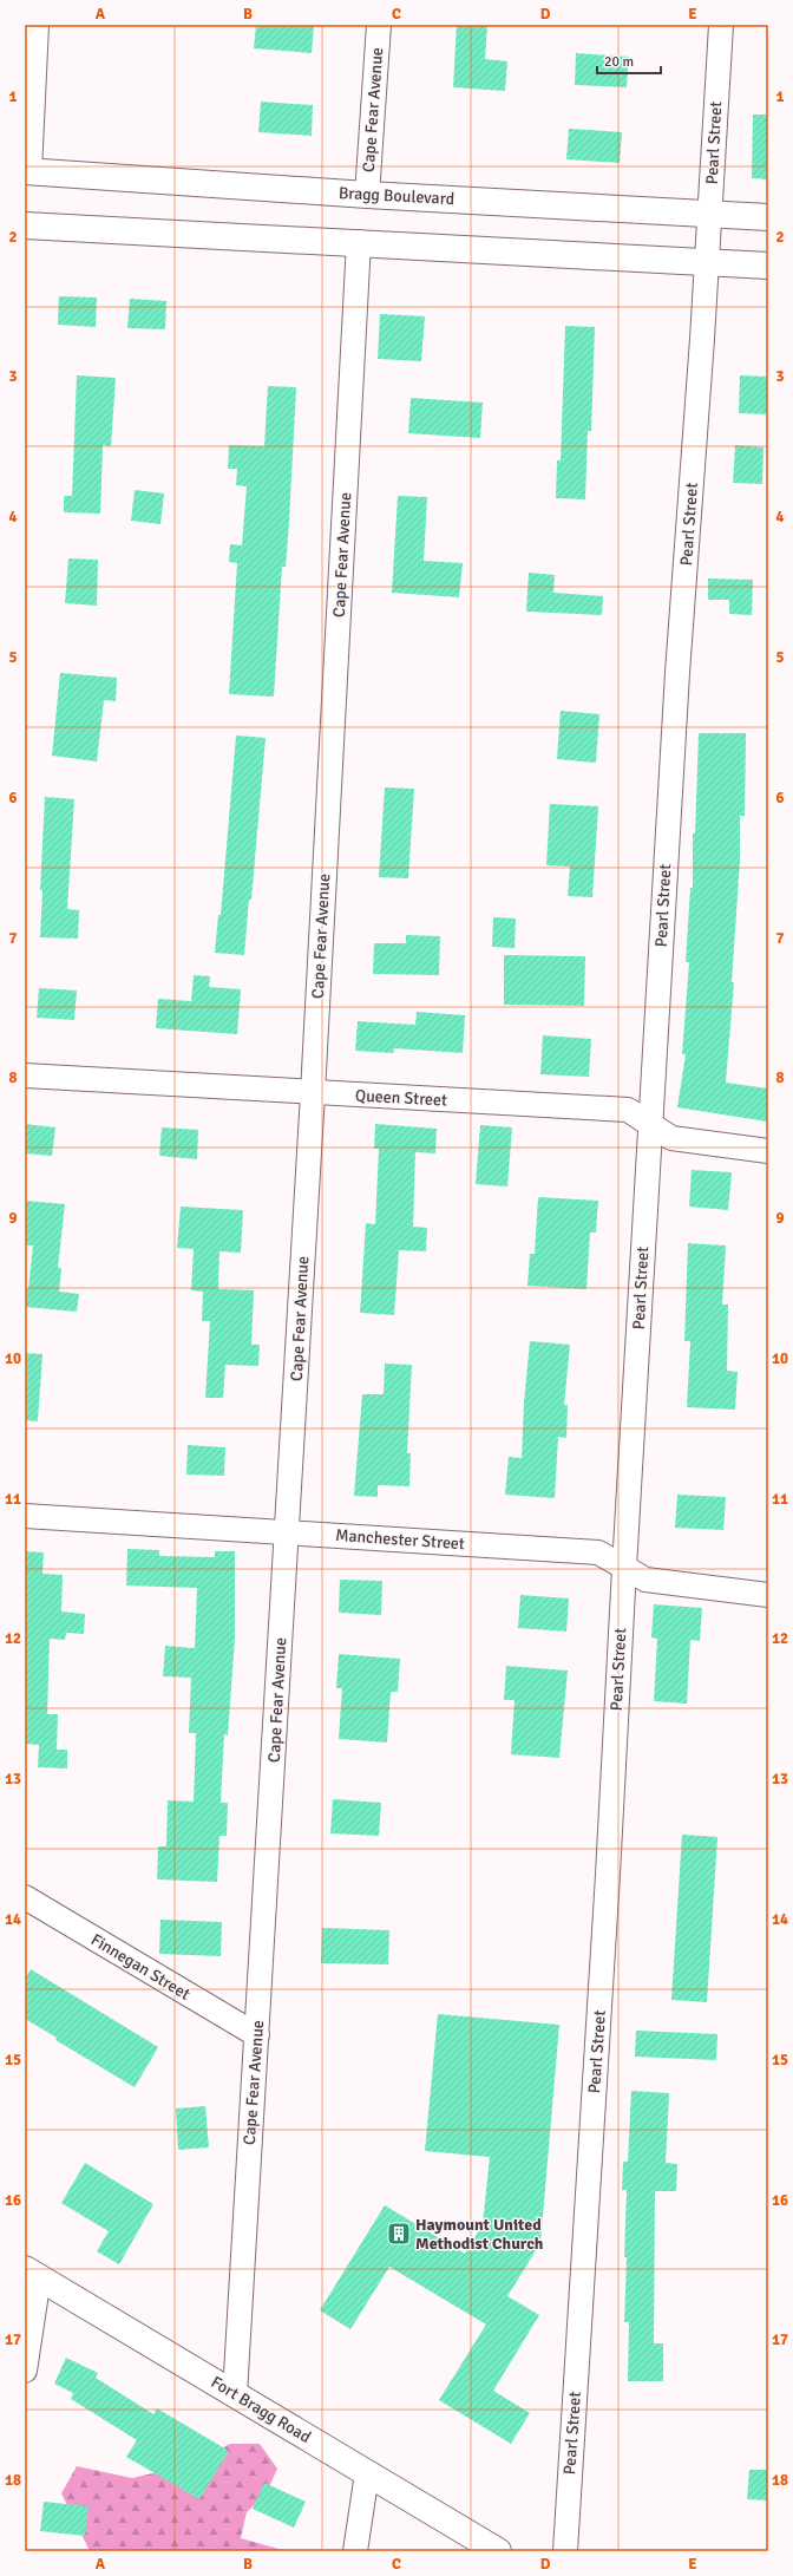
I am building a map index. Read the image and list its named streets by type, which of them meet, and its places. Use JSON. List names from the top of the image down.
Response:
{
  "streets": {
    "main road": ["Bragg Boulevard", "Fort Bragg Road"],
    "street": [
      "Cape Fear Avenue",
      "Pearl Street",
      "Queen Street",
      "Manchester Street",
      "Finnegan Street"
    ]
  },
  "crossings": [
    ["Cape Fear Avenue", "Bragg Boulevard"],
    ["Cape Fear Avenue", "Queen Street"],
    ["Cape Fear Avenue", "Manchester Street"],
    ["Cape Fear Avenue", "Finnegan Street"],
    ["Cape Fear Avenue", "Fort Bragg Road"],
    ["Pearl Street", "Bragg Boulevard"],
    ["Pearl Street", "Queen Street"],
    ["Pearl Street", "Manchester Street"]
  ],
  "places": {
    "building": ["Haymount United Methodist Church"]
  },
  "scale_bar": "20 m",
  "grid": {
    "columns": [
      "A",
      "B",
      "C",
      "D",
      "E"
    ],
    "rows": [
      "1",
      "2",
      "3",
      "4",
      "5",
      "6",
      "7",
      "8",
      "9",
      "10",
      "11",
      "12",
      "13",
      "14",
      "15",
      "16",
      "17",
      "18"
    ]
  }
}
